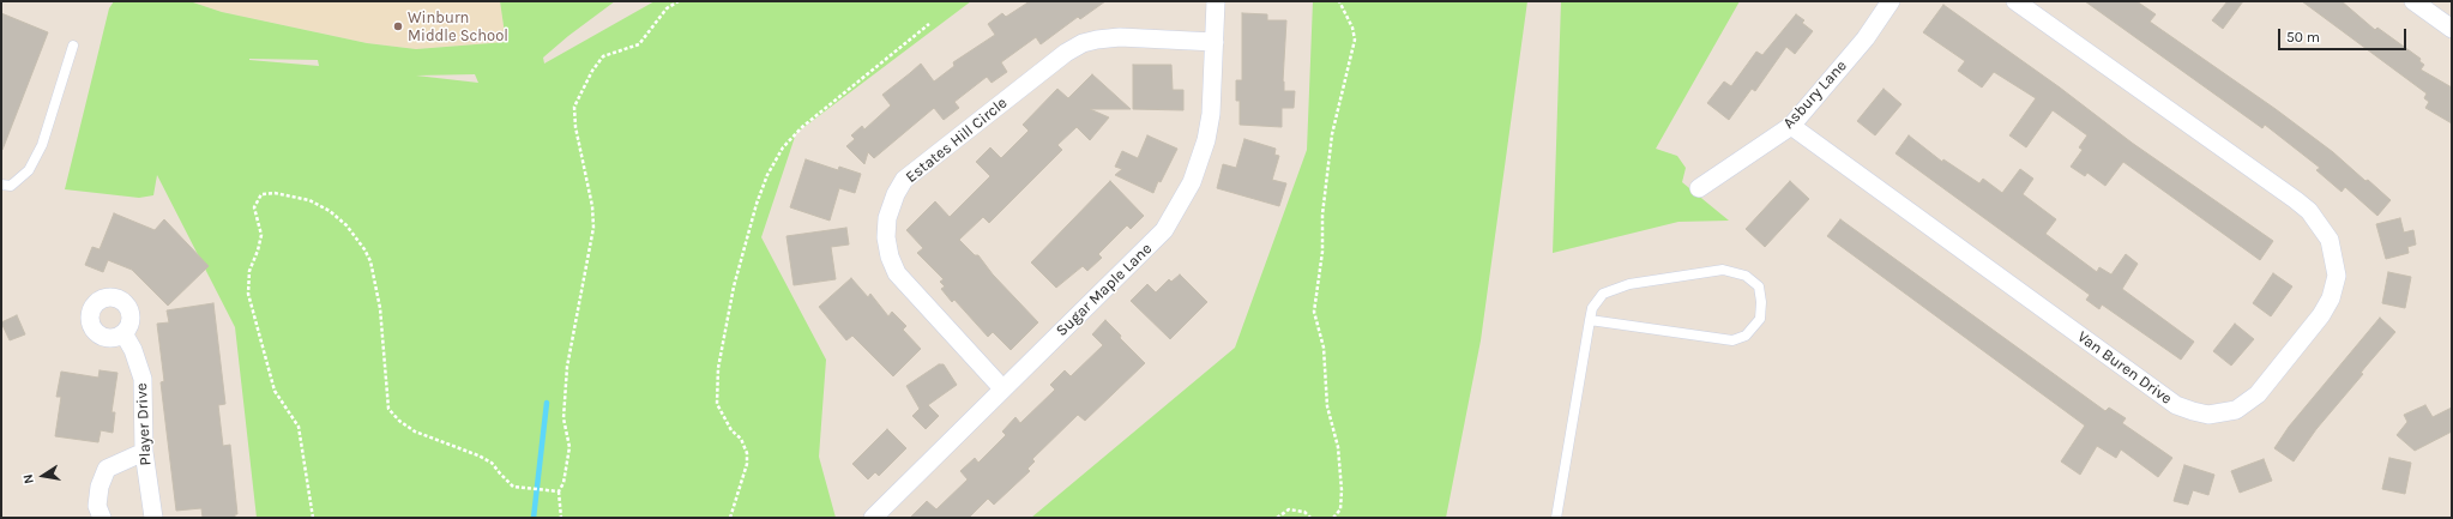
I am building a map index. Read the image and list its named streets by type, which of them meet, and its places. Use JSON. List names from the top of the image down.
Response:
{
  "streets": {
    "street": [
      "Asbury Lane",
      "Estates Hill Circle",
      "Sugar Maple Lane",
      "Van Buren Drive",
      "Player Drive"
    ]
  },
  "crossings": [
    ["Asbury Lane", "Van Buren Drive"],
    ["Estates Hill Circle", "Sugar Maple Lane"]
  ],
  "places": ["Winburn Middle School"],
  "scale_bar": "50 m",
  "north": "left"
}
